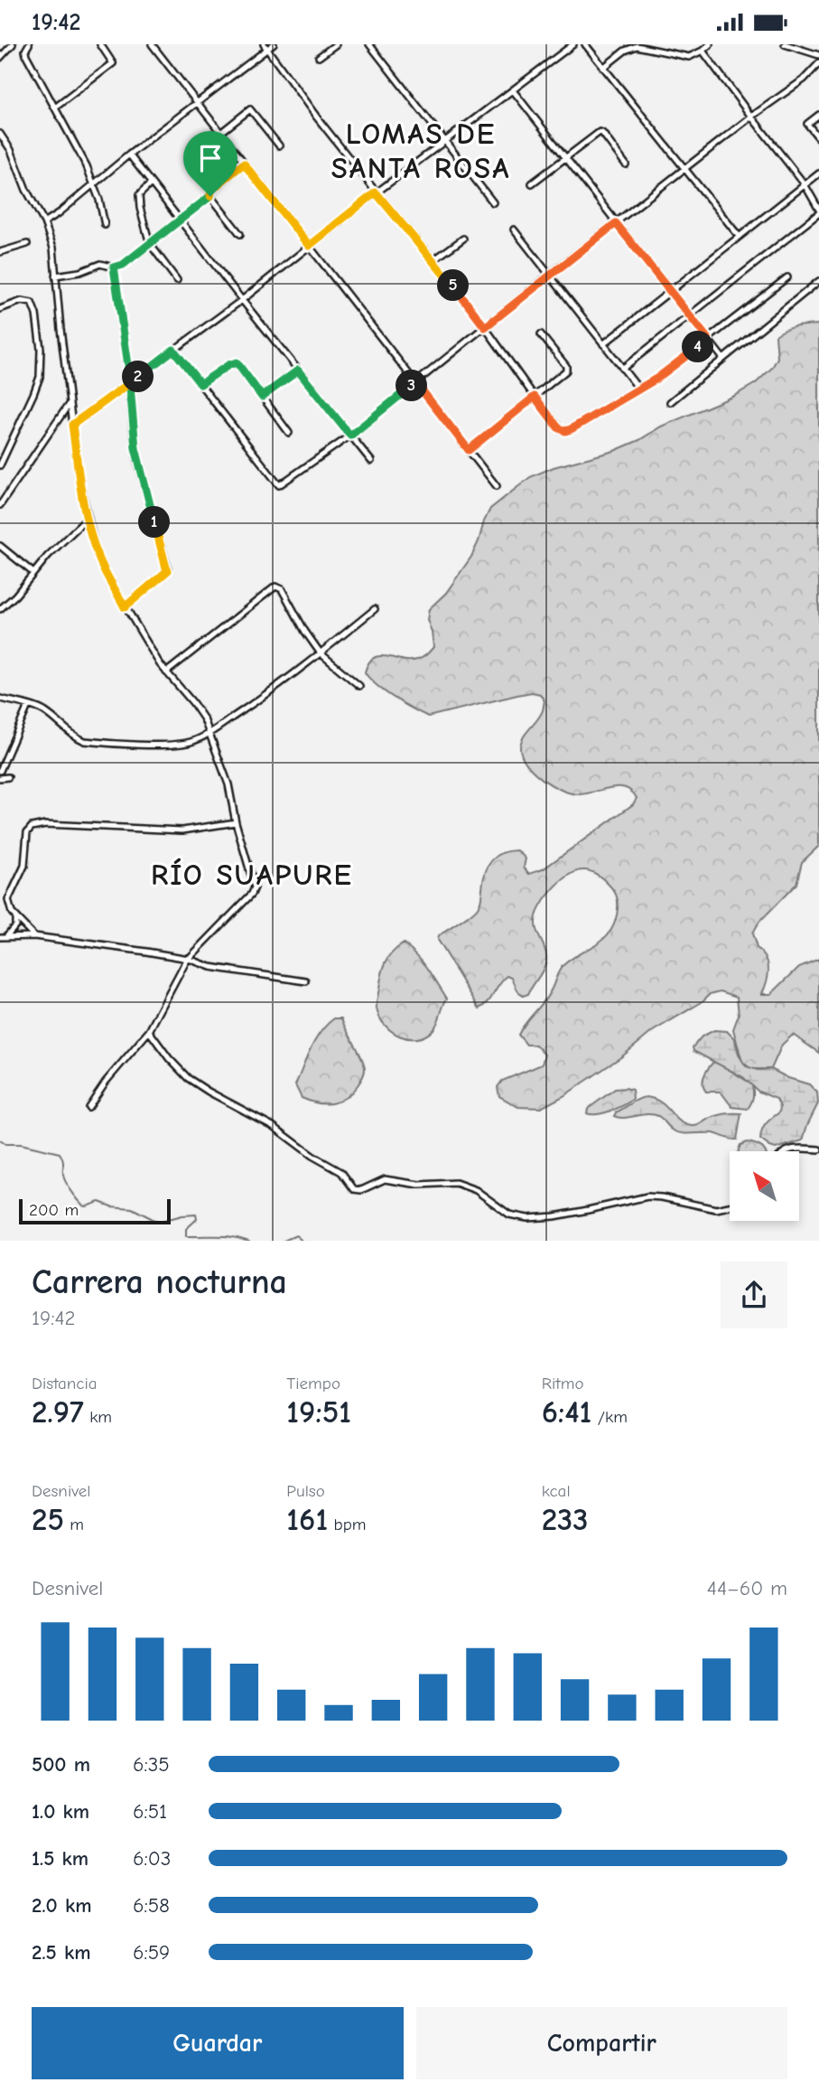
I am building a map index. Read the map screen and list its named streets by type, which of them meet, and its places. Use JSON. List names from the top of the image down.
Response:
{
  "districts": ["LOMAS DE SANTA ROSA", "RÍO SUAPURE"],
  "scale_bar": "200 m",
  "north": "top left",
  "page": {
    "status": "19:42",
    "pins": [
      "5",
      "4",
      "2",
      "3",
      "1"
    ],
    "scale": "200 m",
    "heading": ["Carrera nocturna", "19:42"],
    "stats": [
      ["Distancia", "2.97 km"],
      ["Tiempo", "19:51"],
      ["Ritmo", "6:41 /km"],
      ["Desnivel", "25 m"],
      ["Pulso", "161 bpm"],
      ["kcal", "233"]
    ],
    "chart": ["Desnivel", "44–60 m"],
    "list": [
      {
        "name": "500 m",
        "note": "6:35"
      },
      {
        "name": "1.0 km",
        "note": "6:51"
      },
      {
        "name": "1.5 km",
        "note": "6:03"
      },
      {
        "name": "2.0 km",
        "note": "6:58"
      },
      {
        "name": "2.5 km",
        "note": "6:59"
      }
    ],
    "buttons": ["Guardar", "Compartir"]
  }
}
